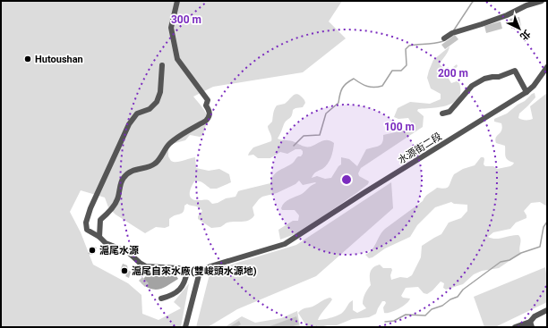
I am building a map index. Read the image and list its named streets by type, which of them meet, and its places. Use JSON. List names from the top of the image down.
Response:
{
  "streets": {
    "street": ["水源街二段"]
  },
  "places": ["Hutoushan", "滬尾水源", "滬尾自來水廠(雙峻頭水源地)"],
  "north": "bottom right",
  "rings": ["300 m", "200 m", "100 m"]
}
